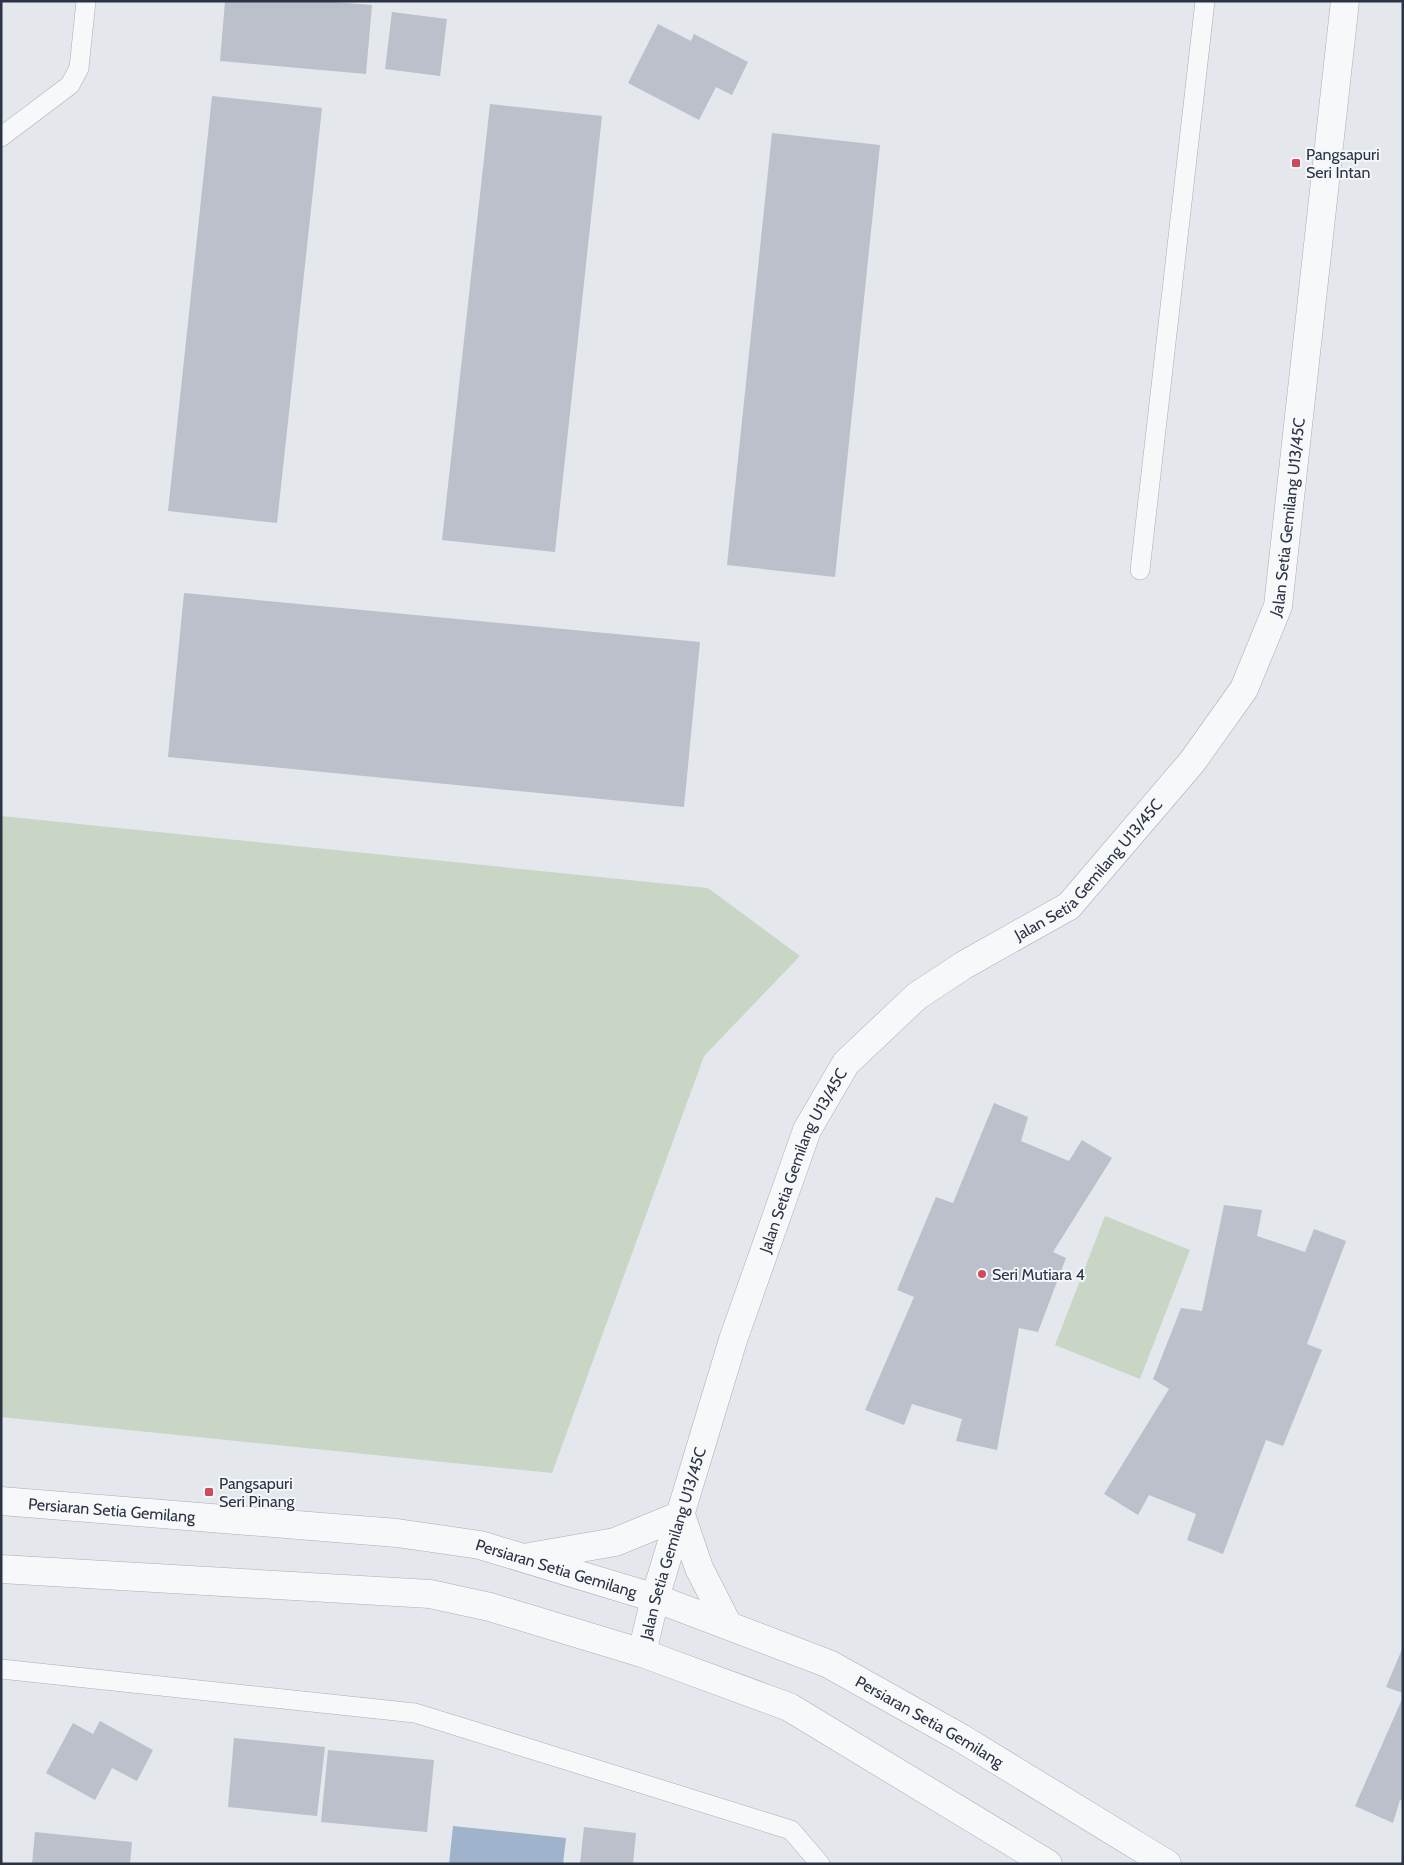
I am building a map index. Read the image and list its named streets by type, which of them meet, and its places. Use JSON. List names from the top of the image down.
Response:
{
  "streets": {
    "street": ["Jalan Setia Gemilang U13/45C", "Persiaran Setia Gemilang"]
  },
  "crossings": [
    ["Jalan Setia Gemilang U13/45C", "Persiaran Setia Gemilang"]
  ],
  "places": {
    "transit": ["Pangsapuri Seri Intan", "Pangsapuri Seri Pinang"],
    "other": ["Seri Mutiara 4"]
  }
}
